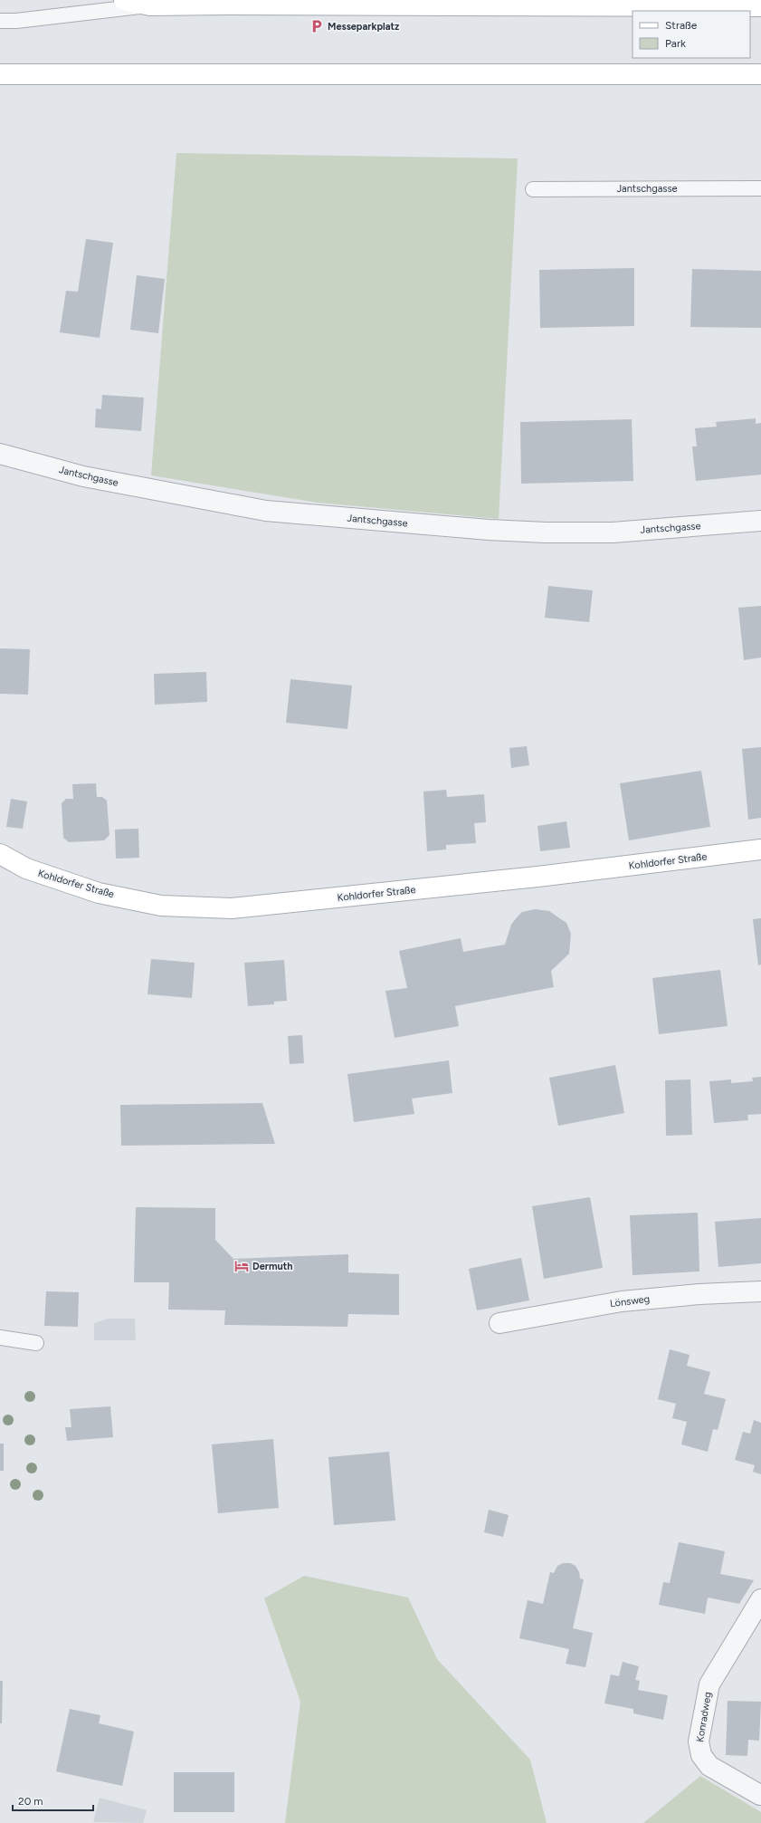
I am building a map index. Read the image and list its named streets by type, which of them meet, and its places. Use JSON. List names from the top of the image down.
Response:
{
  "streets": {
    "main road": ["Kohldorfer Straße"],
    "street": ["Jantschgasse", "Lönsweg", "Konradweg"]
  },
  "places": {
    "parking": ["Messeparkplatz"],
    "hotel": ["Dermuth"]
  },
  "legend": ["Straße", "Park"],
  "scale_bar": "20 m"
}
